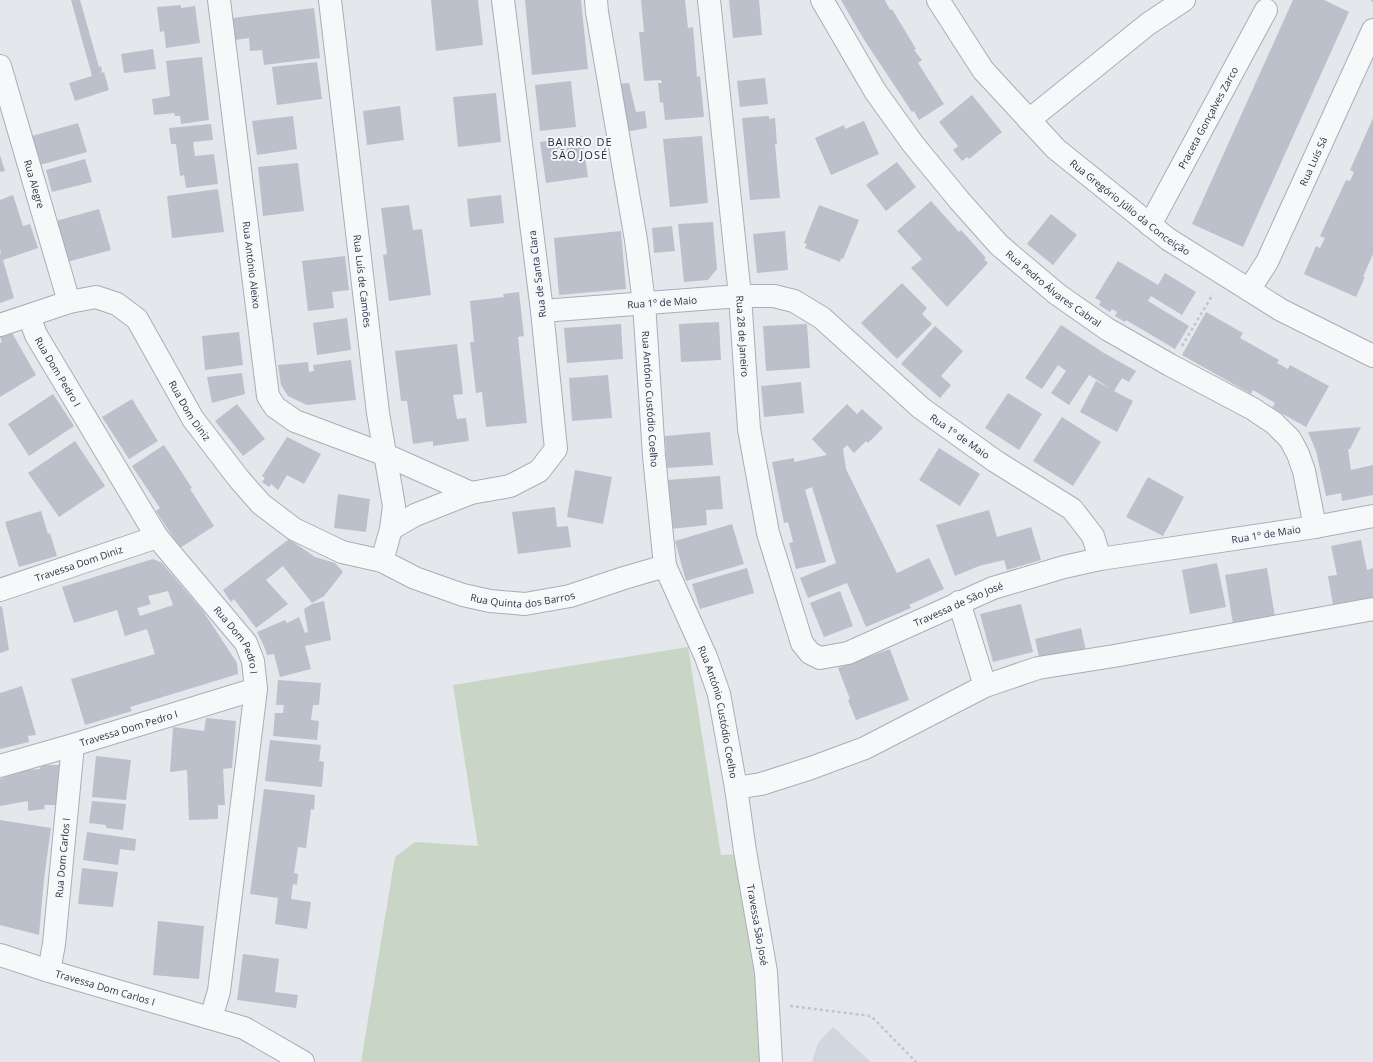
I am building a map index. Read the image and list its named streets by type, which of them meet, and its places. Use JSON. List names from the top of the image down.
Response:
{
  "streets": {
    "street": [
      "Praceta Gonçalves Zarco",
      "Rua Luís Sá",
      "Rua Alegre",
      "Rua Gregório Júlio da Conceição",
      "Rua António Aleixo",
      "Rua de Santa Clara",
      "Rua Luís de Camões",
      "Rua Pedro Álvares Cabral",
      "Rua 1º de Maio",
      "Rua 28 de Janeiro",
      "Rua Dom Pedro I",
      "Rua António Custódio Coelho",
      "Rua Dom Diniz",
      "Travessa Dom Diniz",
      "Rua Quinta dos Barros",
      "Travessa de São José",
      "Travessa Dom Pedro I",
      "Rua Dom Carlos I",
      "Travessa São José",
      "Travessa Dom Carlos I"
    ]
  },
  "crossings": [
    ["Praceta Gonçalves Zarco", "Rua Gregório Júlio da Conceição"],
    ["Rua Luís Sá", "Rua Gregório Júlio da Conceição"],
    ["Rua Alegre", "Rua Dom Diniz"],
    ["Rua António Aleixo", "Rua Luís de Camões"],
    ["Rua de Santa Clara", "Rua Luís de Camões"],
    ["Rua de Santa Clara", "Rua 1º de Maio"],
    ["Rua Luís de Camões", "Rua Dom Diniz"],
    ["Rua Luís de Camões", "Rua Quinta dos Barros"],
    ["Rua Pedro Álvares Cabral", "Rua 1º de Maio"],
    ["Rua 1º de Maio", "Rua 28 de Janeiro"],
    ["Rua 1º de Maio", "Rua António Custódio Coelho"],
    ["Rua 1º de Maio", "Travessa de São José"],
    ["Rua 28 de Janeiro", "Travessa de São José"],
    ["Rua Dom Pedro I", "Rua Dom Diniz"],
    ["Rua Dom Pedro I", "Travessa Dom Diniz"],
    ["Rua Dom Pedro I", "Travessa Dom Pedro I"],
    ["Rua Dom Pedro I", "Travessa Dom Carlos I"],
    ["Rua António Custódio Coelho", "Rua Quinta dos Barros"],
    ["Rua António Custódio Coelho", "Travessa São José"],
    ["Rua Dom Diniz", "Rua Quinta dos Barros"],
    ["Travessa Dom Pedro I", "Rua Dom Carlos I"],
    ["Rua Dom Carlos I", "Travessa Dom Carlos I"]
  ],
  "districts": ["BAIRRO DE SÃO JOSÉ"]
}
